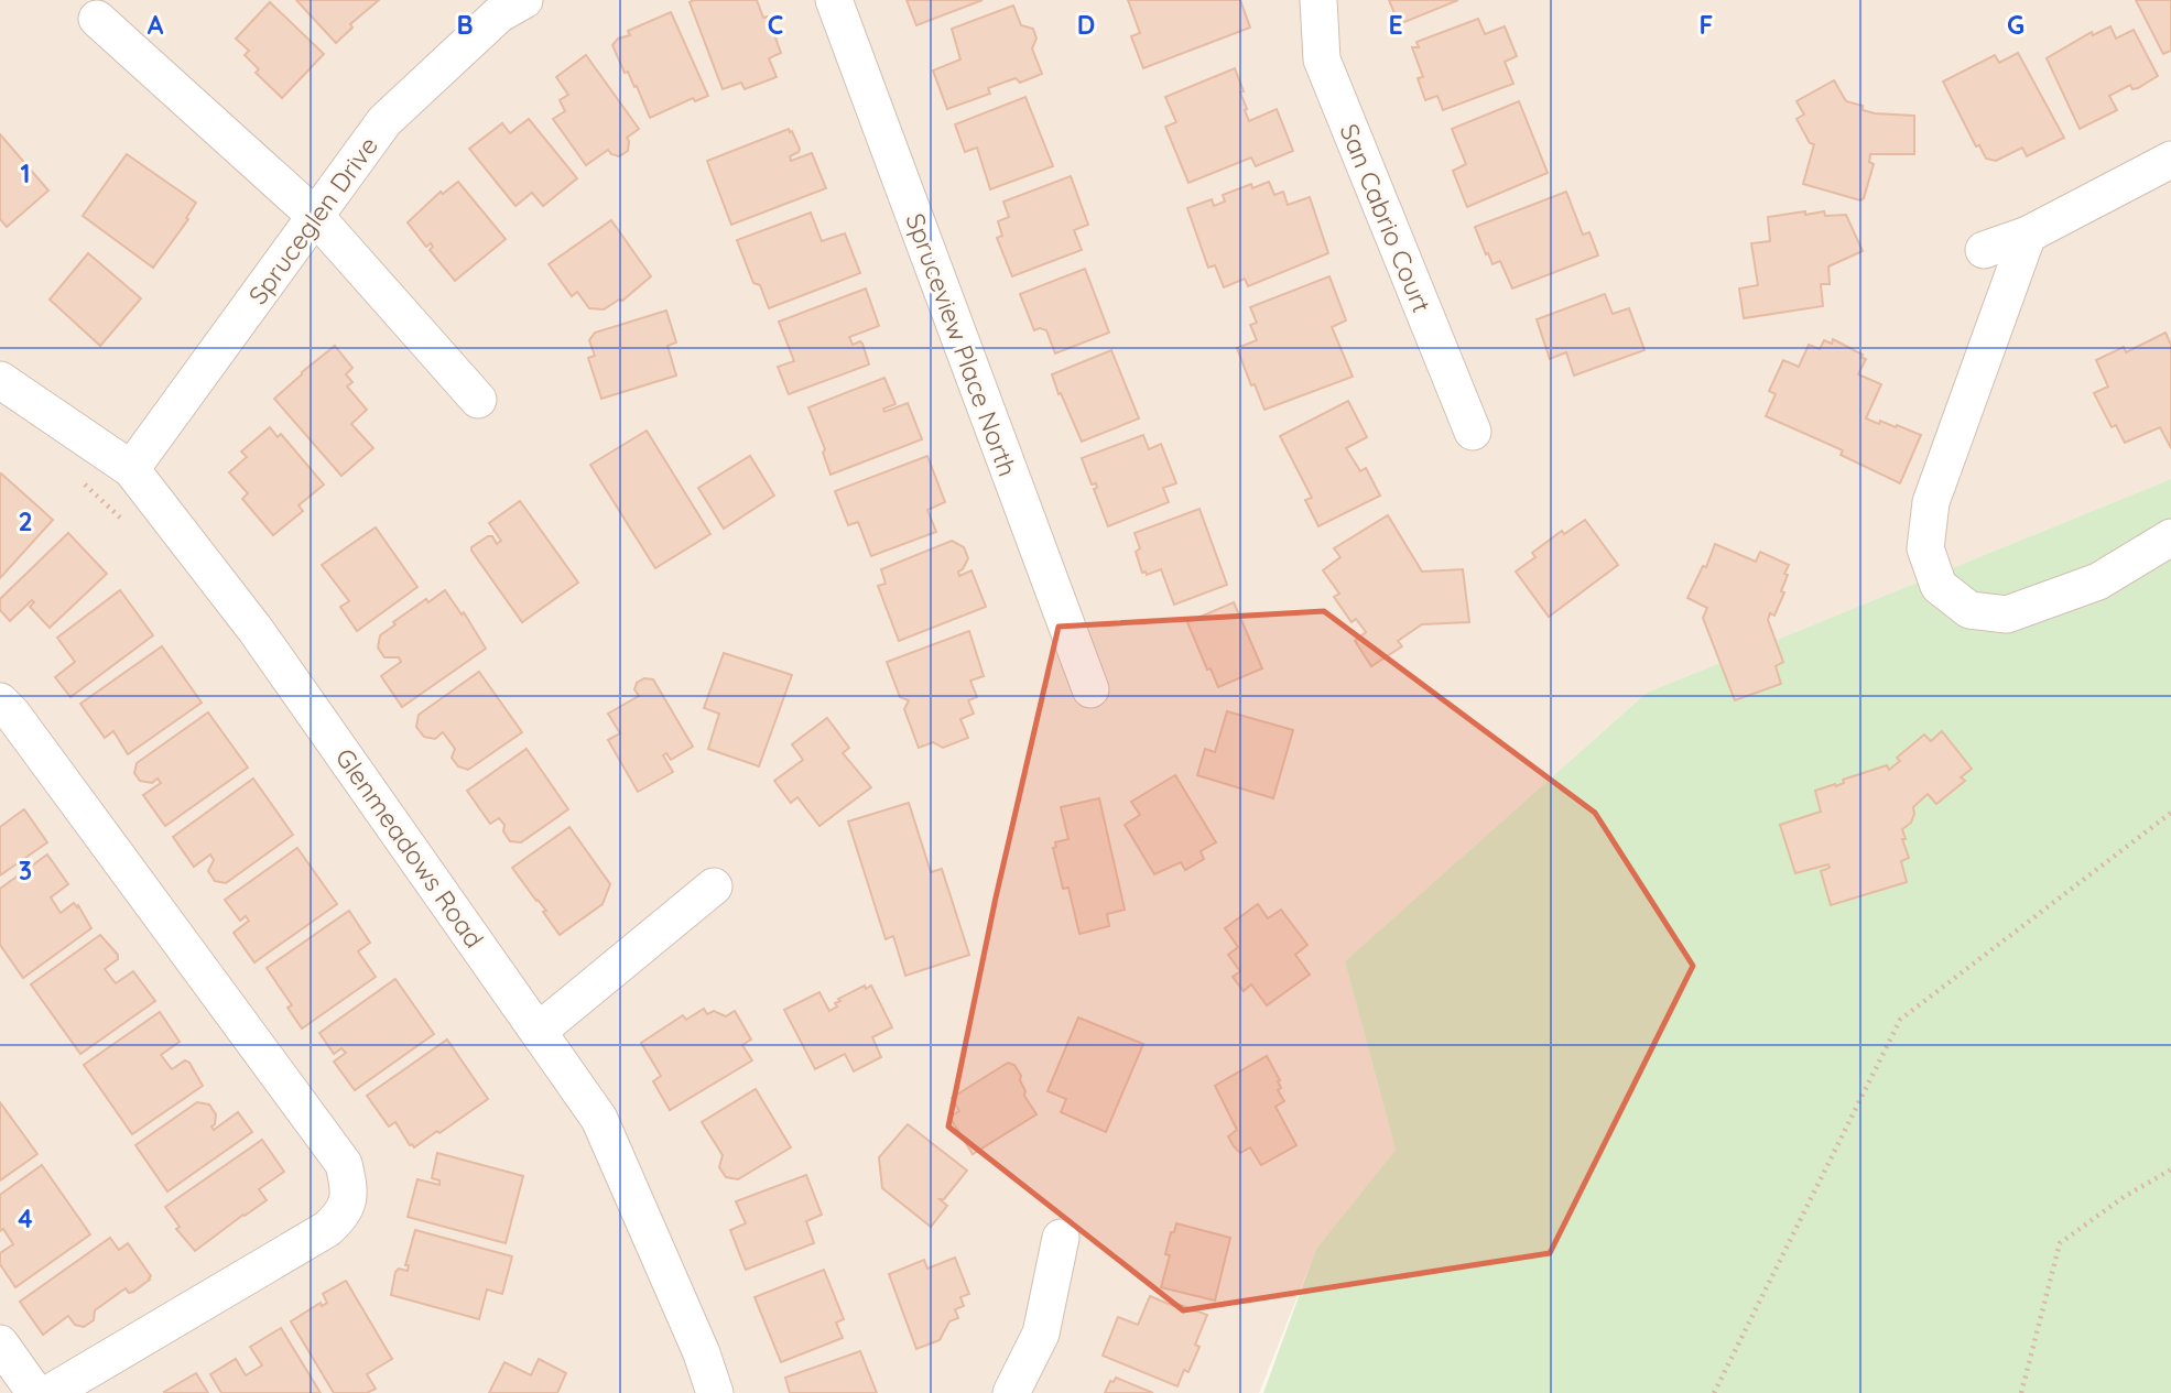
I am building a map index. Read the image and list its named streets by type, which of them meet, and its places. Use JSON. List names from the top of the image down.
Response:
{
  "streets": {
    "street": [
      "San Cabrio Court",
      "Spruceglen Drive",
      "Spruceview Place North",
      "Glenmeadows Road"
    ]
  },
  "crossings": [
    ["Spruceglen Drive", "Glenmeadows Road"]
  ],
  "grid": {
    "columns": [
      "A",
      "B",
      "C",
      "D",
      "E",
      "F",
      "G"
    ],
    "rows": [
      "1",
      "2",
      "3",
      "4"
    ]
  }
}
